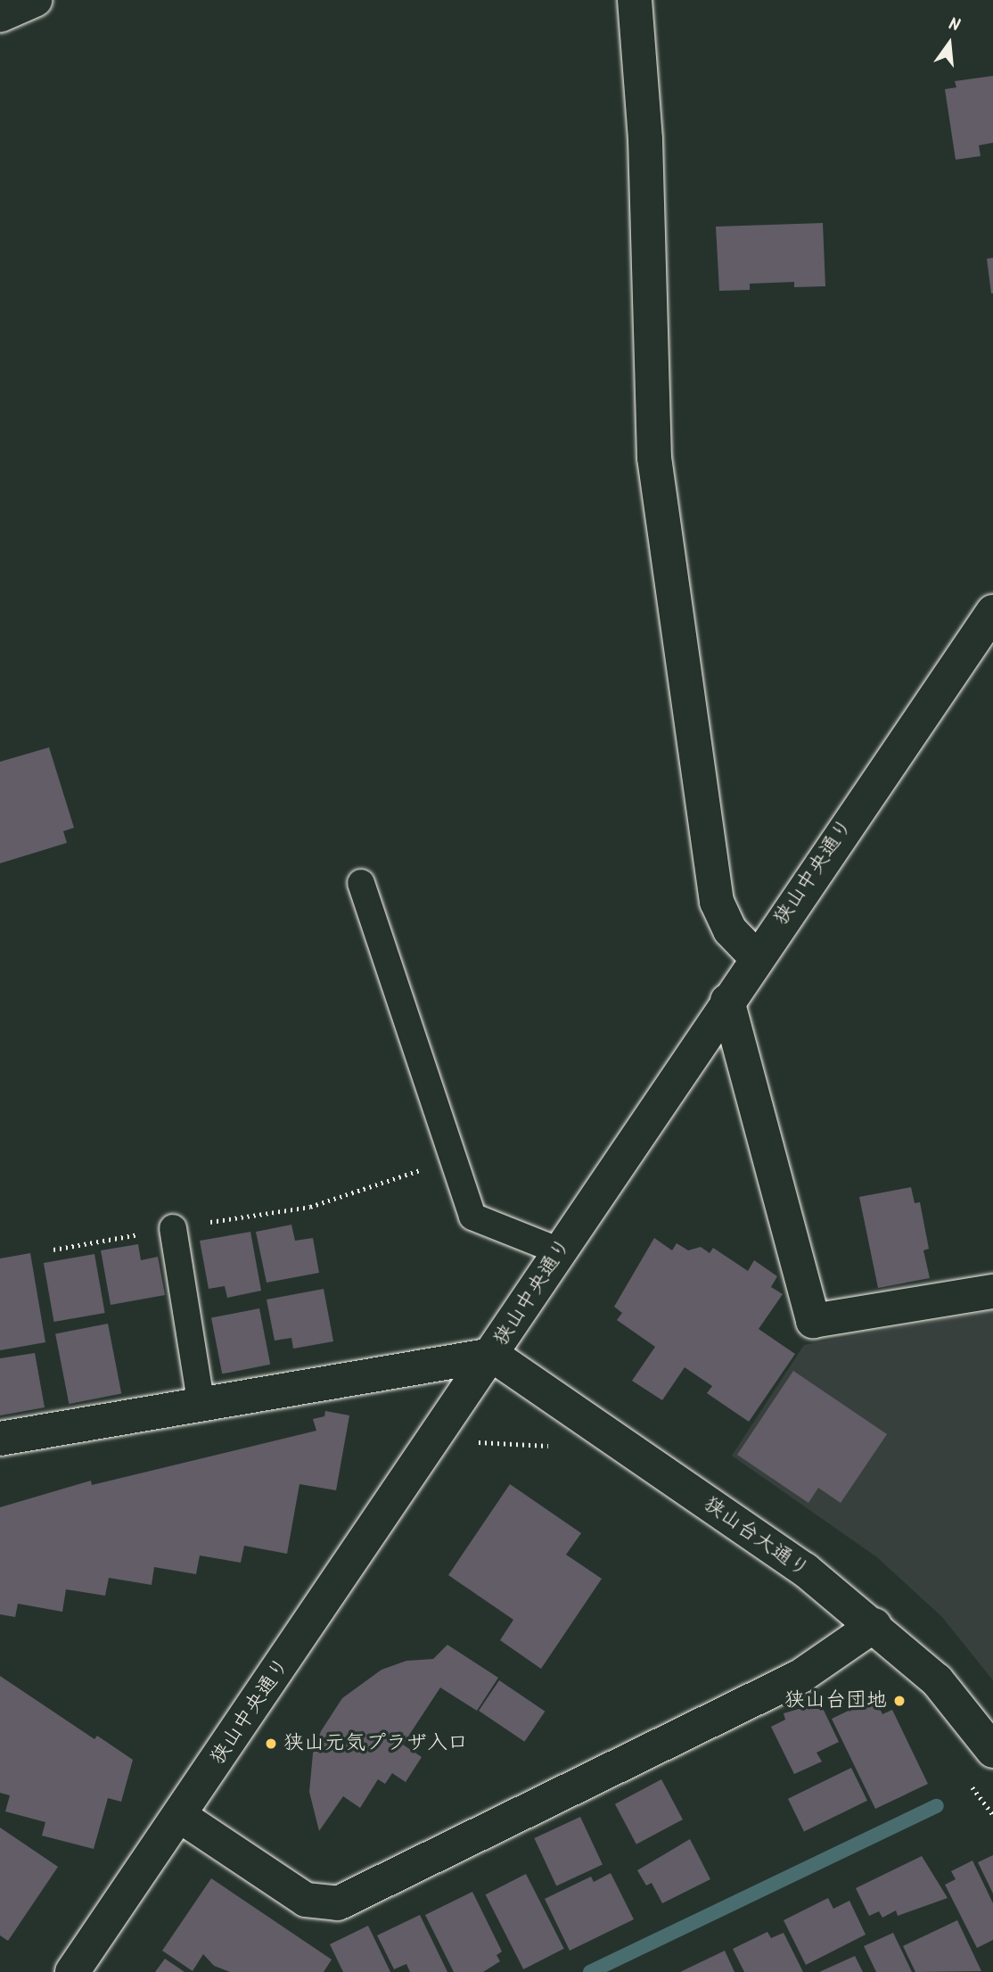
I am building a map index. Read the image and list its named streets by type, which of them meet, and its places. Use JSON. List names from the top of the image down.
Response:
{
  "streets": {
    "street": ["狭山中央通り", "狭山台大通り"]
  },
  "crossings": [
    ["狭山中央通り", "狭山台大通り"]
  ],
  "places": ["狭山台団地", "狭山元気プラザ入口"],
  "north": "top"
}
